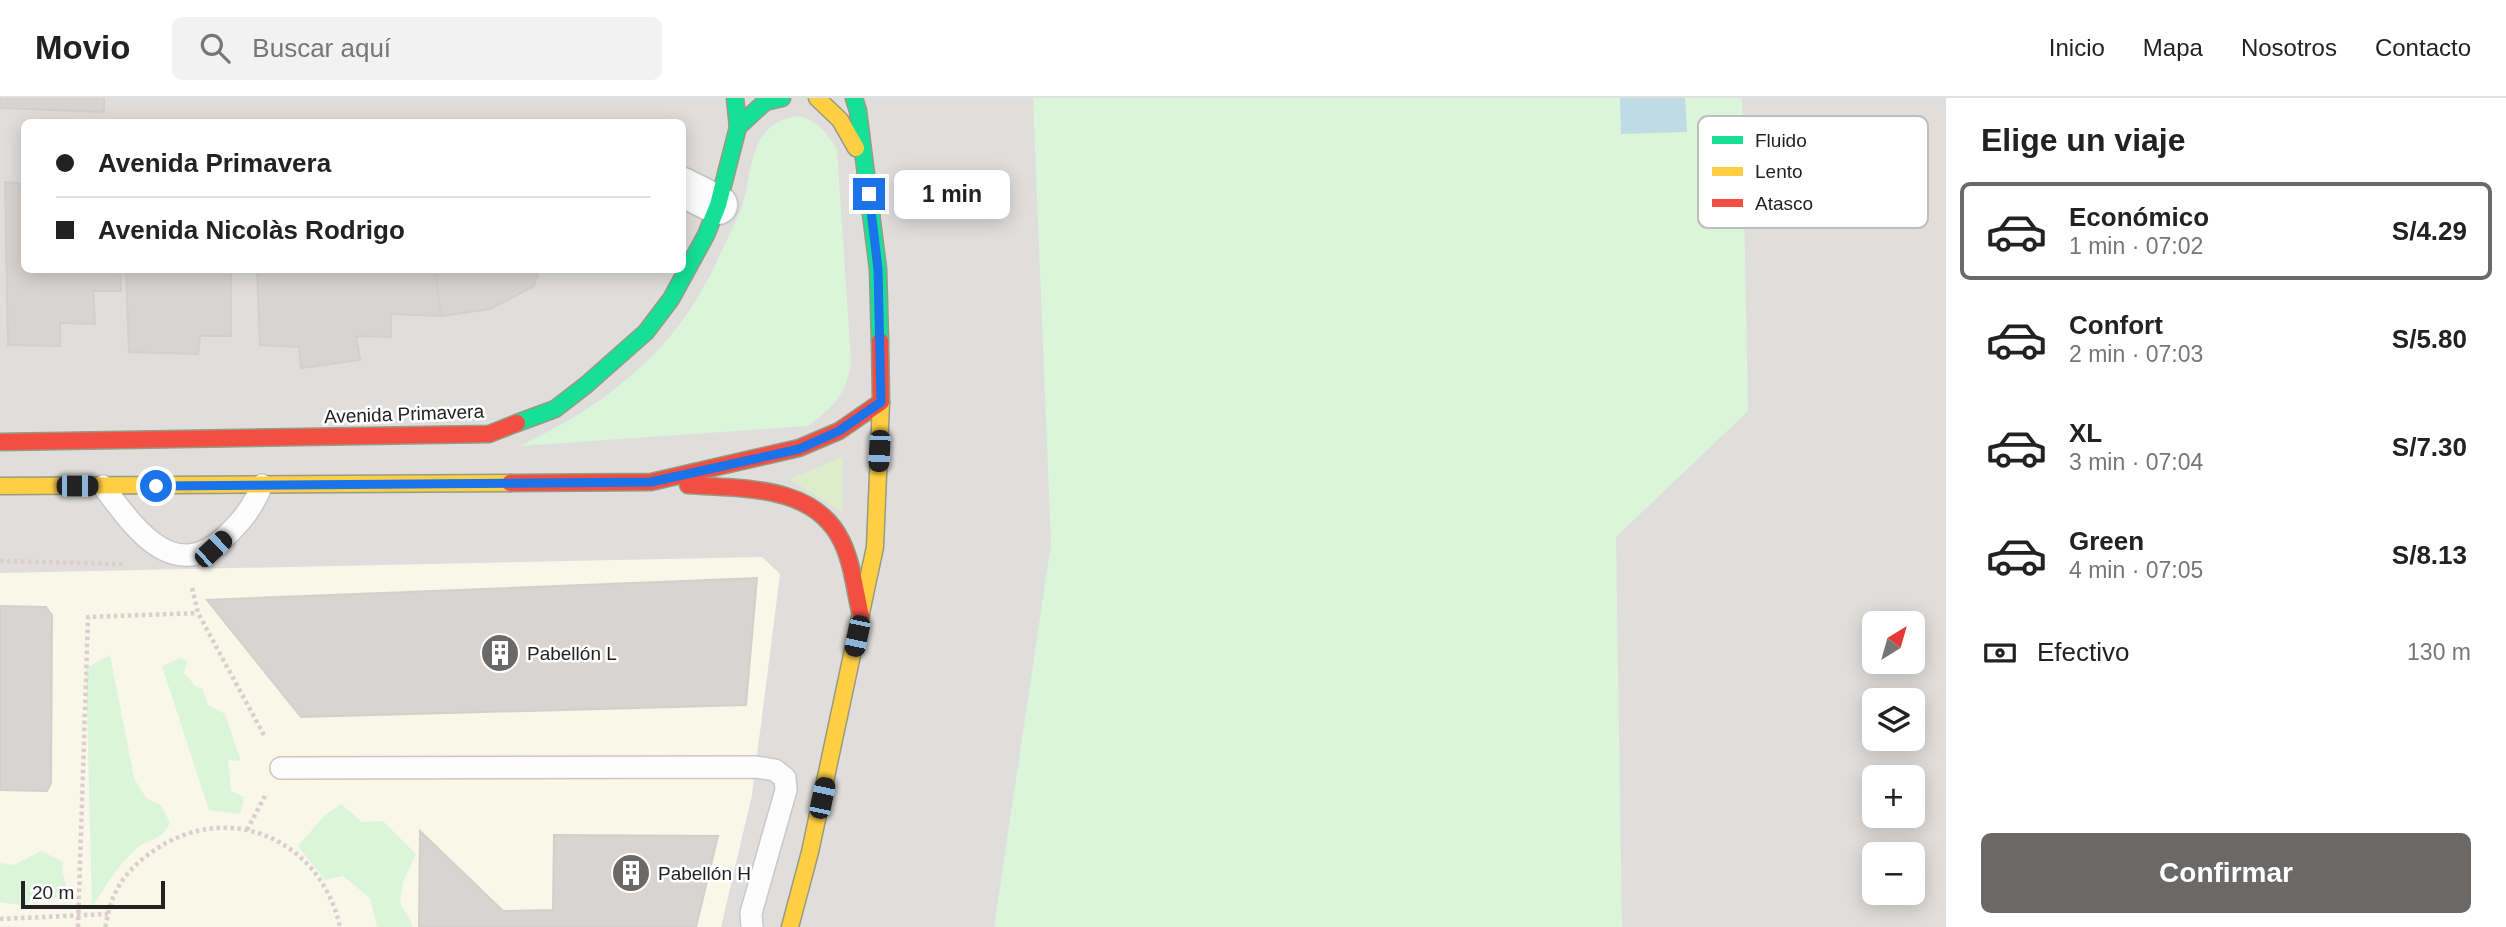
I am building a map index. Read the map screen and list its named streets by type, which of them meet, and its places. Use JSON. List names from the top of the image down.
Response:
{
  "streets": {
    "main road": ["Avenida Primavera"]
  },
  "places": {
    "building": ["Pabellón L", "Pabellón H"]
  },
  "legend": ["Fluido", "Lento", "Atasco"],
  "scale_bar": "20 m",
  "north": "top right",
  "page": {
    "header": "Movio",
    "search": "Buscar aquí",
    "nav": [
      "Inicio",
      "Mapa",
      "Nosotros",
      "Contacto"
    ],
    "heading": "Elige un viaje",
    "banner": ["Avenida Primavera", "Avenida Nicolàs Rodrigo"],
    "bubble": "1 min",
    "list": [
      {
        "name": "Económico",
        "note": "1 min · 07:02",
        "value": "S/4.29"
      },
      {
        "name": "Confort",
        "note": "2 min · 07:03",
        "value": "S/5.80"
      },
      {
        "name": "XL",
        "note": "3 min · 07:04",
        "value": "S/7.30"
      },
      {
        "name": "Green",
        "note": "4 min · 07:05",
        "value": "S/8.13"
      }
    ],
    "map_buttons": ["+", "−"],
    "pay": ["Efectivo", "130 m"],
    "buttons": "Confirmar",
    "scale": "20 m"
  }
}
